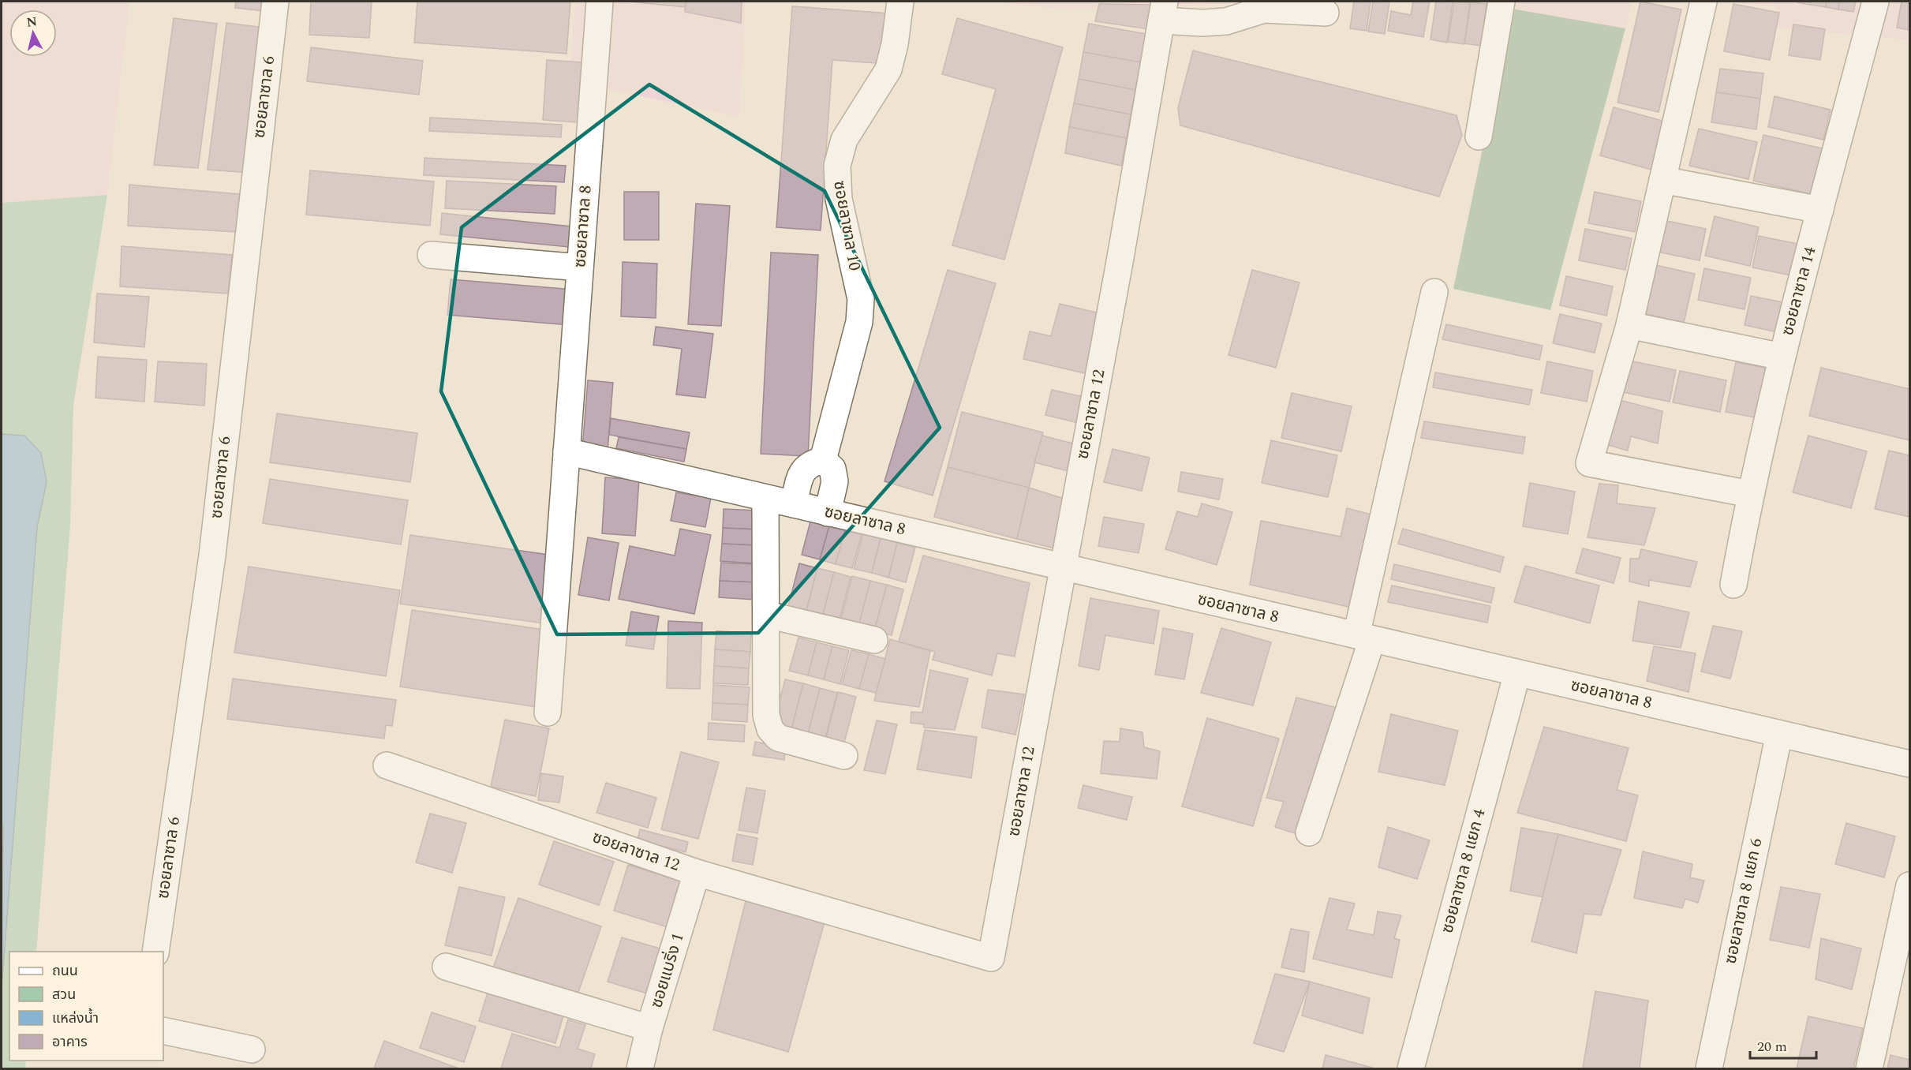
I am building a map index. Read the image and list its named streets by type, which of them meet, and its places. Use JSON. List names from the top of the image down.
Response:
{
  "streets": {
    "street": [
      "ซอยลาซาล 6",
      "ซอยลาซาล 10",
      "ซอยลาซาล 8",
      "ซอยลาซาล 14",
      "ซอยลาซาล 12",
      "ซอยลาซาล 8 แยก 4",
      "ซอยลาซาล 8 แยก 6",
      "ซอยแบริ่ง 1"
    ]
  },
  "crossings": [
    ["ซอยลาซาล 8", "ซอยลาซาล 12"],
    ["ซอยลาซาล 8", "ซอยลาซาล 8 แยก 4"],
    ["ซอยลาซาล 8", "ซอยลาซาล 8 แยก 6"],
    ["ซอยลาซาล 12", "ซอยแบริ่ง 1"]
  ],
  "legend": [
    "ถนน",
    "สวน",
    "แหล่งน้ำ",
    "อาคาร"
  ],
  "scale_bar": "20 m",
  "north": "top"
}
